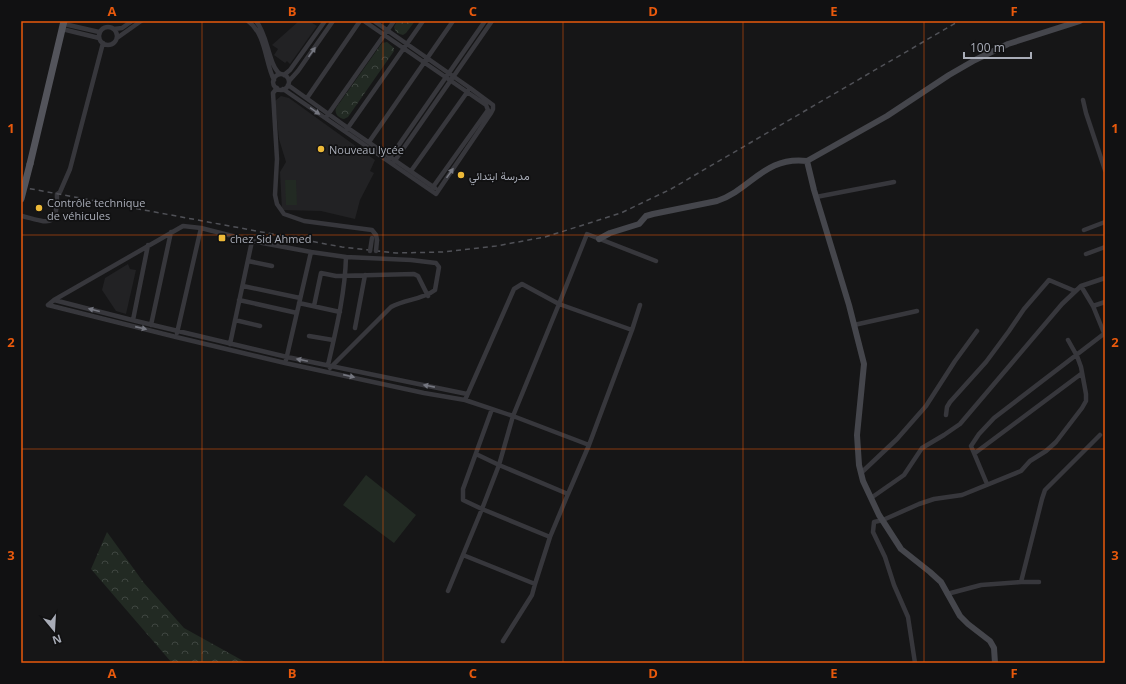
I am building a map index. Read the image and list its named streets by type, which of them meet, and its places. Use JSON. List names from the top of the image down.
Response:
{
  "places": {
    "other": ["Nouveau lycée", "مدرسة ابتدائي", "Contrôle technique de véhicules"],
    "transit": ["chez Sid Ahmed"]
  },
  "scale_bar": "100 m",
  "north": "bottom",
  "grid": {
    "columns": [
      "A",
      "B",
      "C",
      "D",
      "E",
      "F"
    ],
    "rows": ["1", "2", "3"]
  }
}
